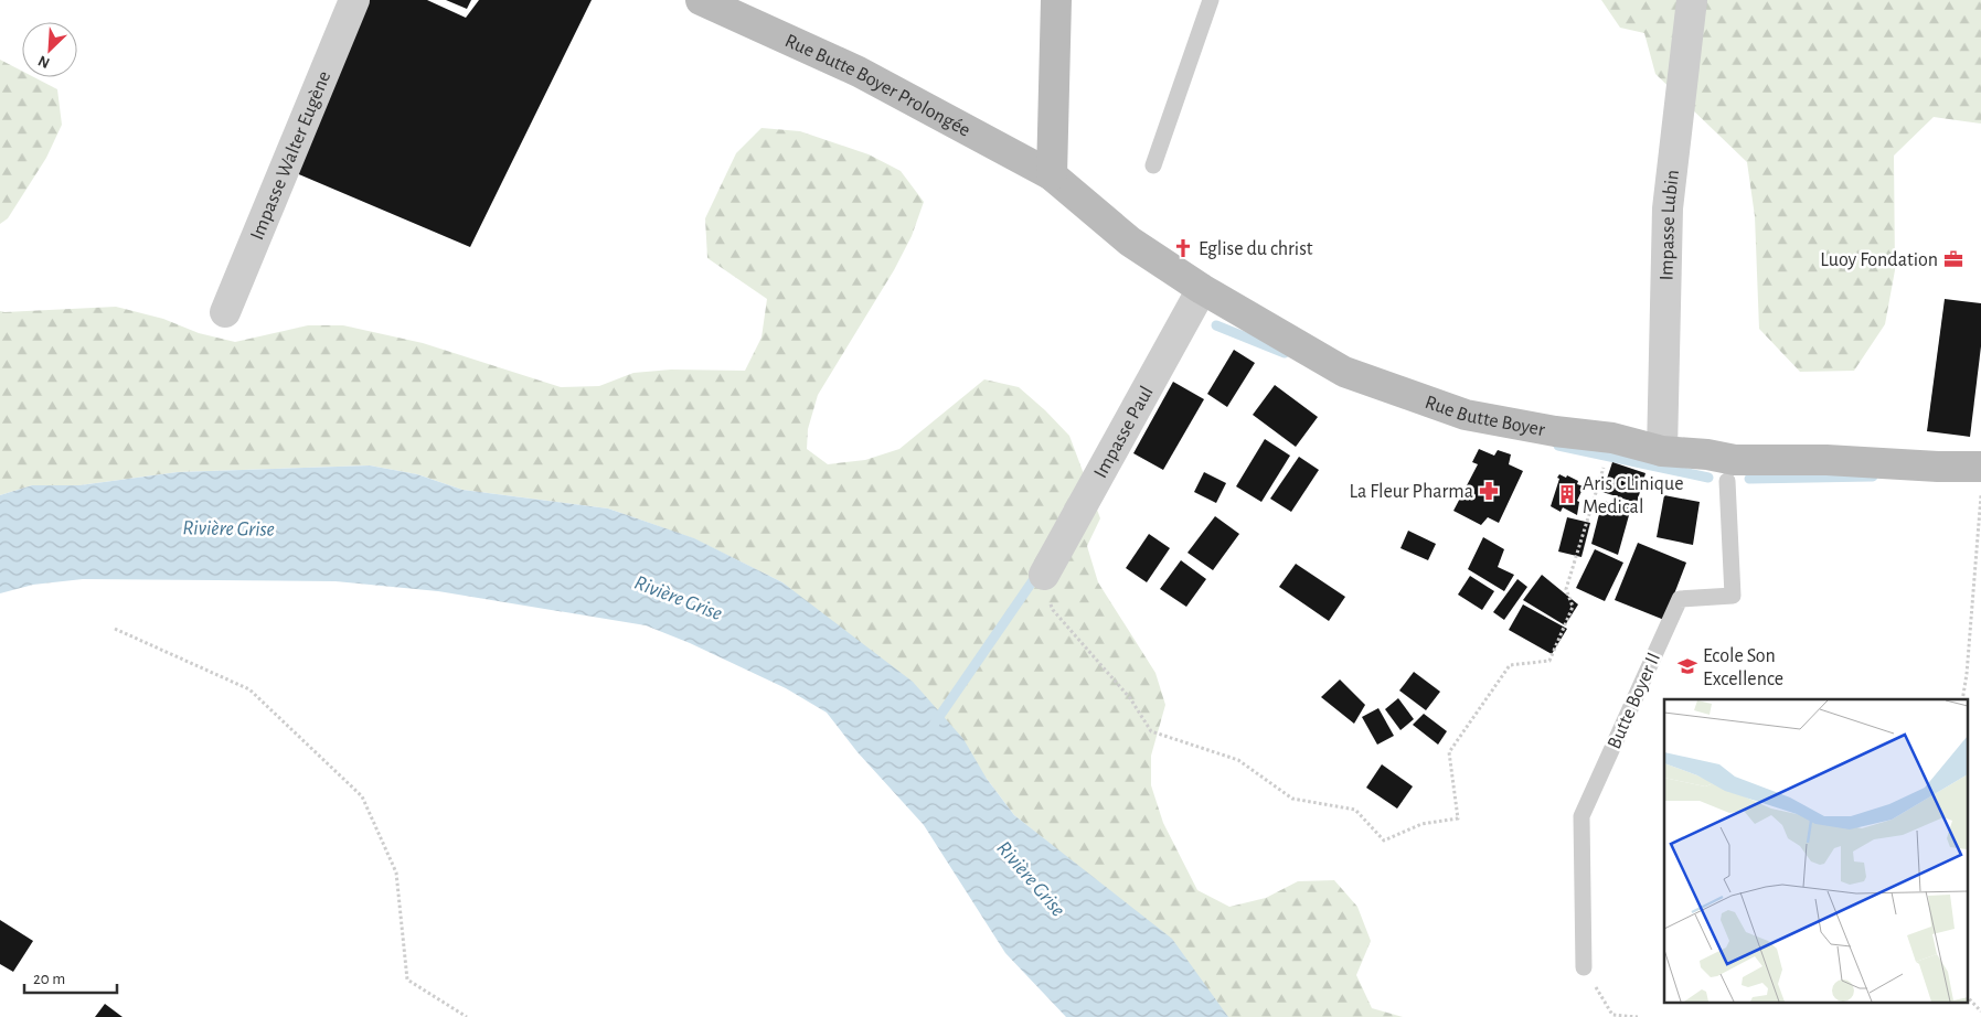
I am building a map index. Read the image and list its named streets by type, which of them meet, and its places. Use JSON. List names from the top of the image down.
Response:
{
  "streets": {
    "street": [
      "Rue Butte Boyer Prolongée",
      "Impasse Walter Eugène",
      "Impasse Lubin",
      "Rue Butte Boyer",
      "Impasse Paul"
    ],
    "lane": ["Butte Boyer II"]
  },
  "crossings": [
    ["Rue Butte Boyer Prolongée", "Rue Butte Boyer"],
    ["Impasse Lubin", "Rue Butte Boyer"],
    ["Rue Butte Boyer", "Impasse Paul"]
  ],
  "water": ["Rivière Grise"],
  "places": {
    "church": ["Eglise du christ"],
    "office": ["Luoy Fondation"],
    "pharmacy": ["La Fleur Pharma"],
    "building": ["Aris CLinique Medical"],
    "school or university": ["Ecole Son Excellence"]
  },
  "scale_bar": "20 m",
  "north": "bottom left"
}
